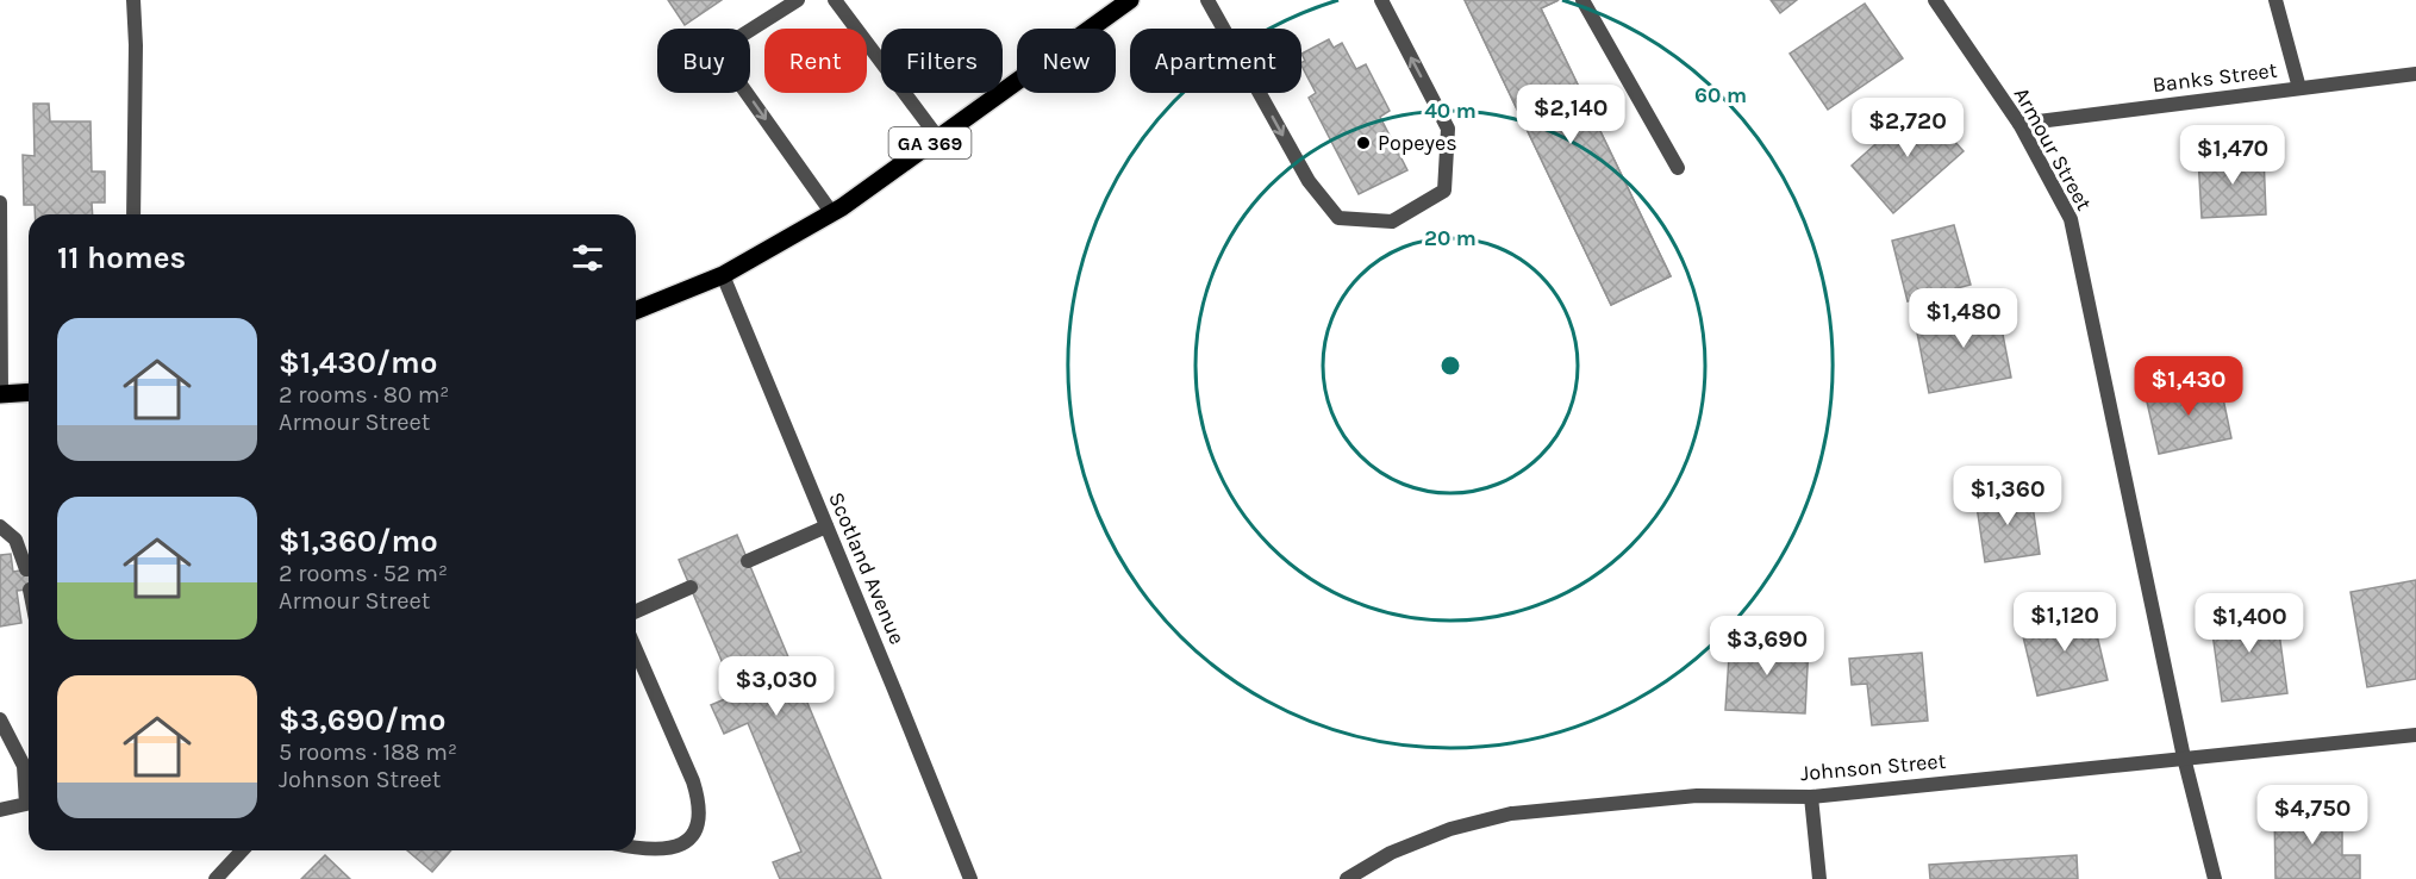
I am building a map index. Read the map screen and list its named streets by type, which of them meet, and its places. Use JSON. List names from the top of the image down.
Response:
{
  "streets": {
    "main road": ["GA 369"],
    "street": [
      "Banks Street",
      "Armour Street",
      "Scotland Avenue",
      "Johnson Street"
    ]
  },
  "crossings": [
    ["Banks Street", "Armour Street"],
    ["GA 369", "Scotland Avenue"],
    ["Armour Street", "Johnson Street"]
  ],
  "places": ["Popeyes"],
  "page": {
    "chip": [
      "Buy",
      "Rent",
      "Filters",
      "New",
      "Apartment"
    ],
    "price": [
      "$2,140",
      "$2,720",
      "$1,470",
      "$1,480",
      "$1,430",
      "$1,360",
      "$1,120",
      "$1,400",
      "$3,690",
      "$3,030",
      "$4,750"
    ],
    "heading": "11 homes",
    "list": [
      {
        "name": "$1,430/mo",
        "note": "2 rooms · 80 m² · Armour Street"
      },
      {
        "name": "$1,360/mo",
        "note": "2 rooms · 52 m² · Armour Street"
      },
      {
        "name": "$3,690/mo",
        "note": "5 rooms · 188 m² · Johnson Street"
      }
    ]
  },
  "rings": ["60 m", "40 m", "20 m"]
}
